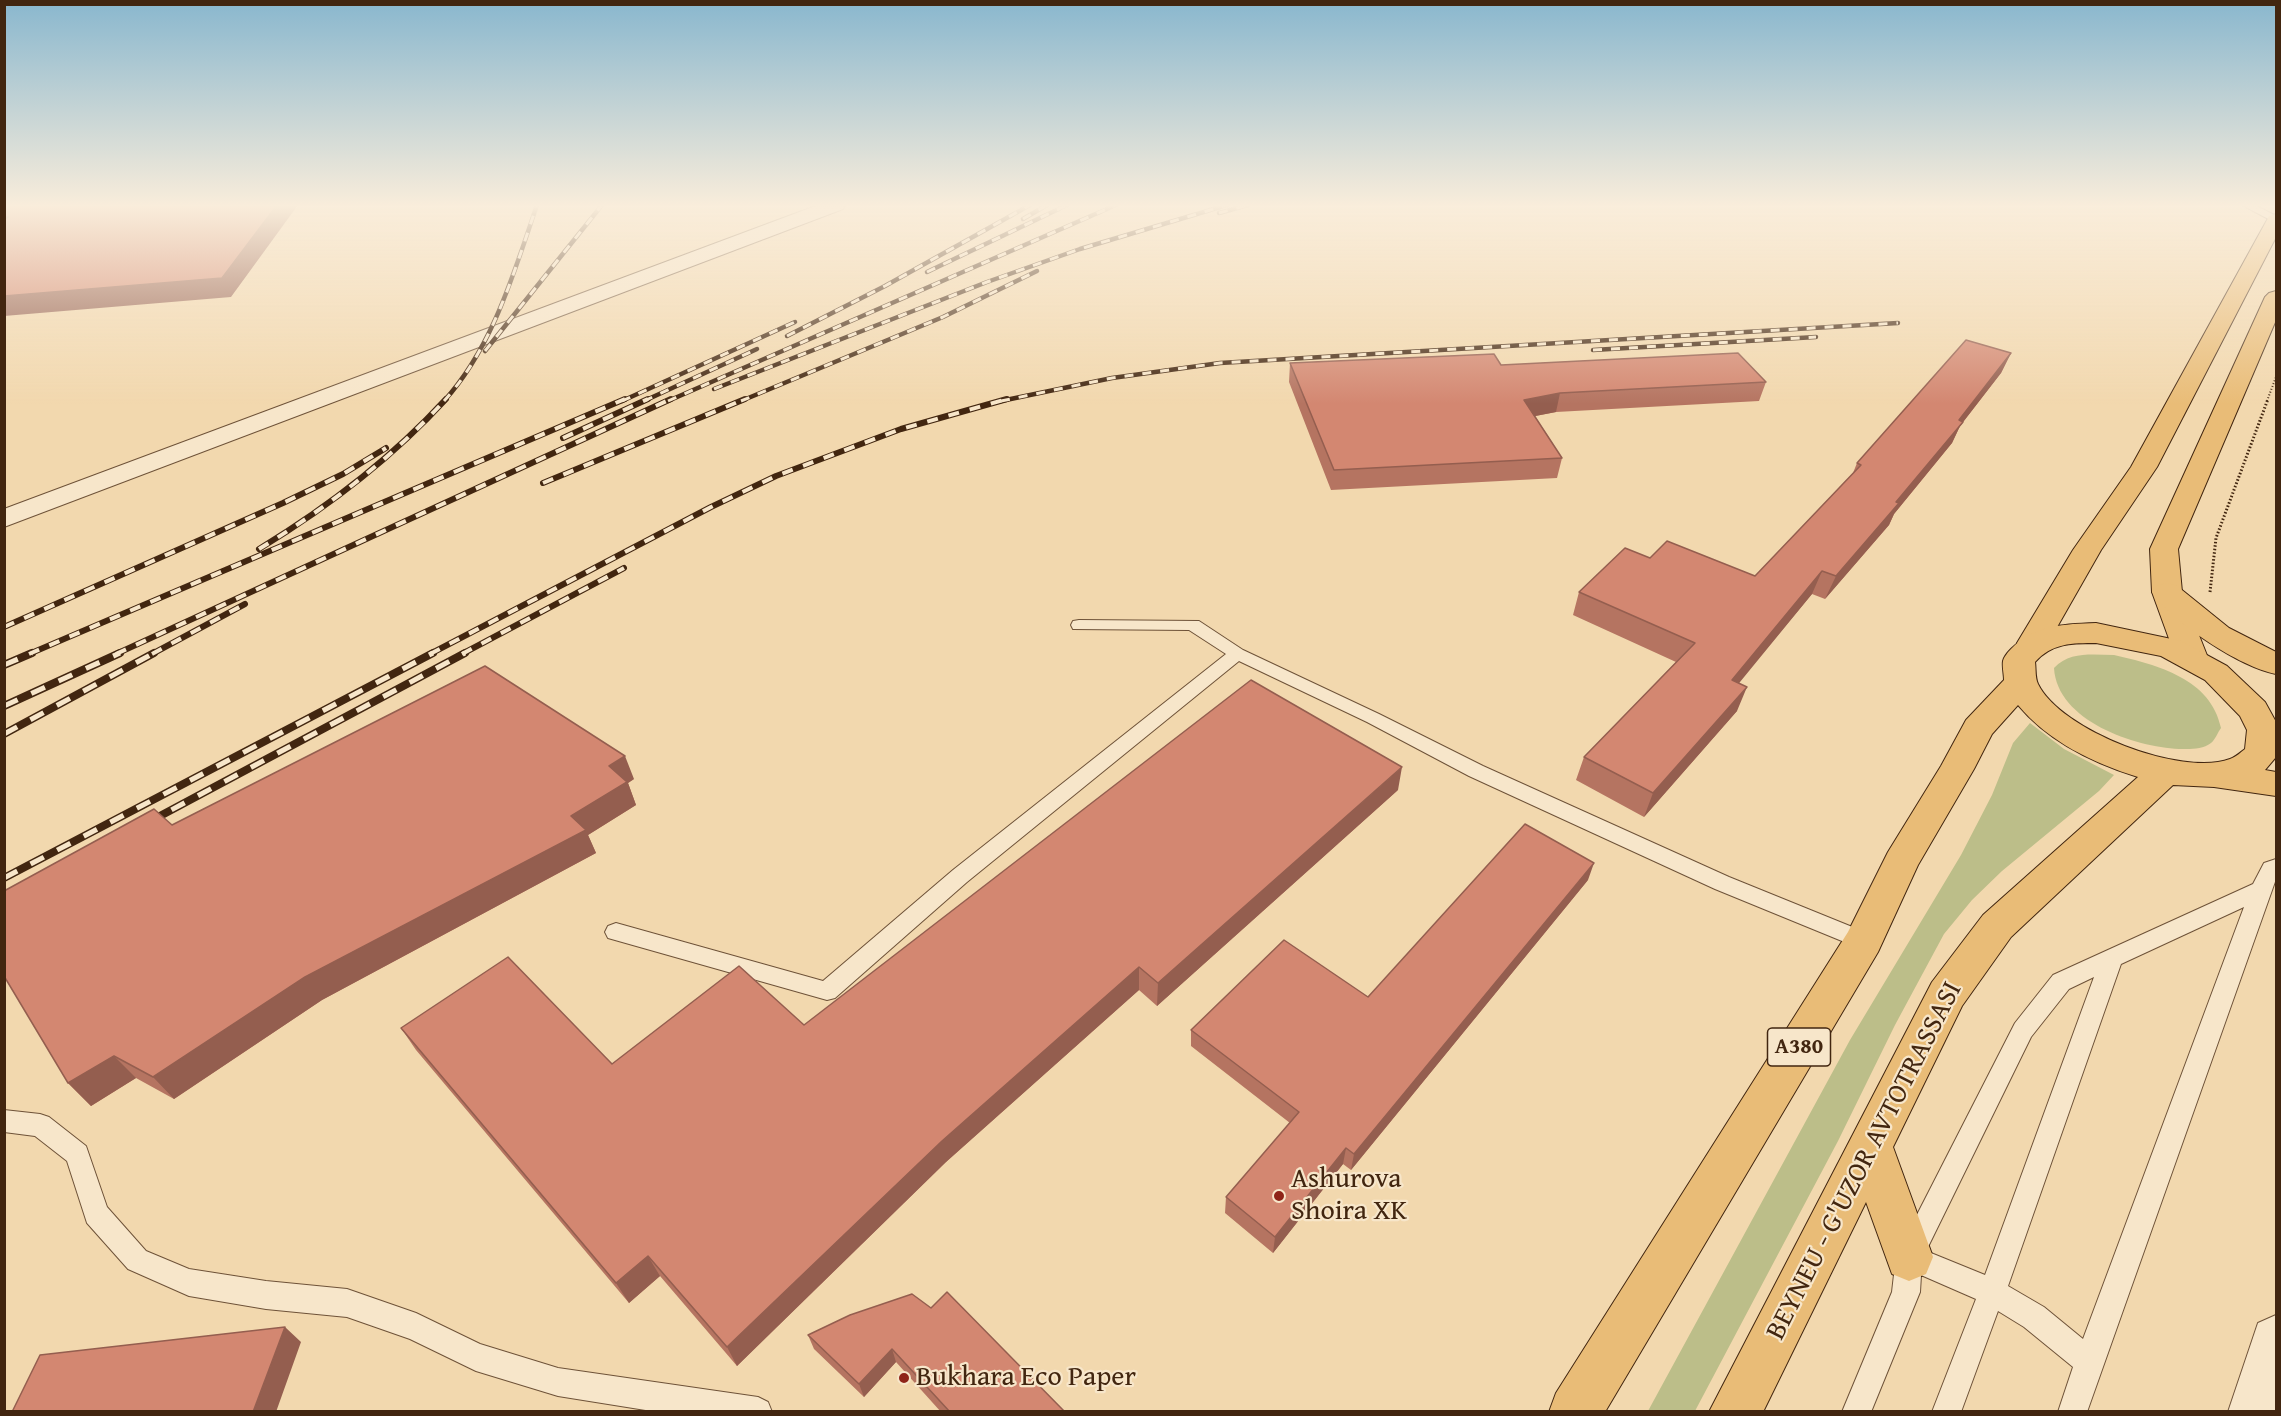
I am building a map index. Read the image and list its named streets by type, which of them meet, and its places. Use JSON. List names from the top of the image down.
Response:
{
  "streets": {
    "main road": ["A380", "BEYNEU - G'UZOR AVTOTRASSASI"]
  },
  "places": ["Ashurova Shoira XK", "Bukhara Eco Paper"]
}
